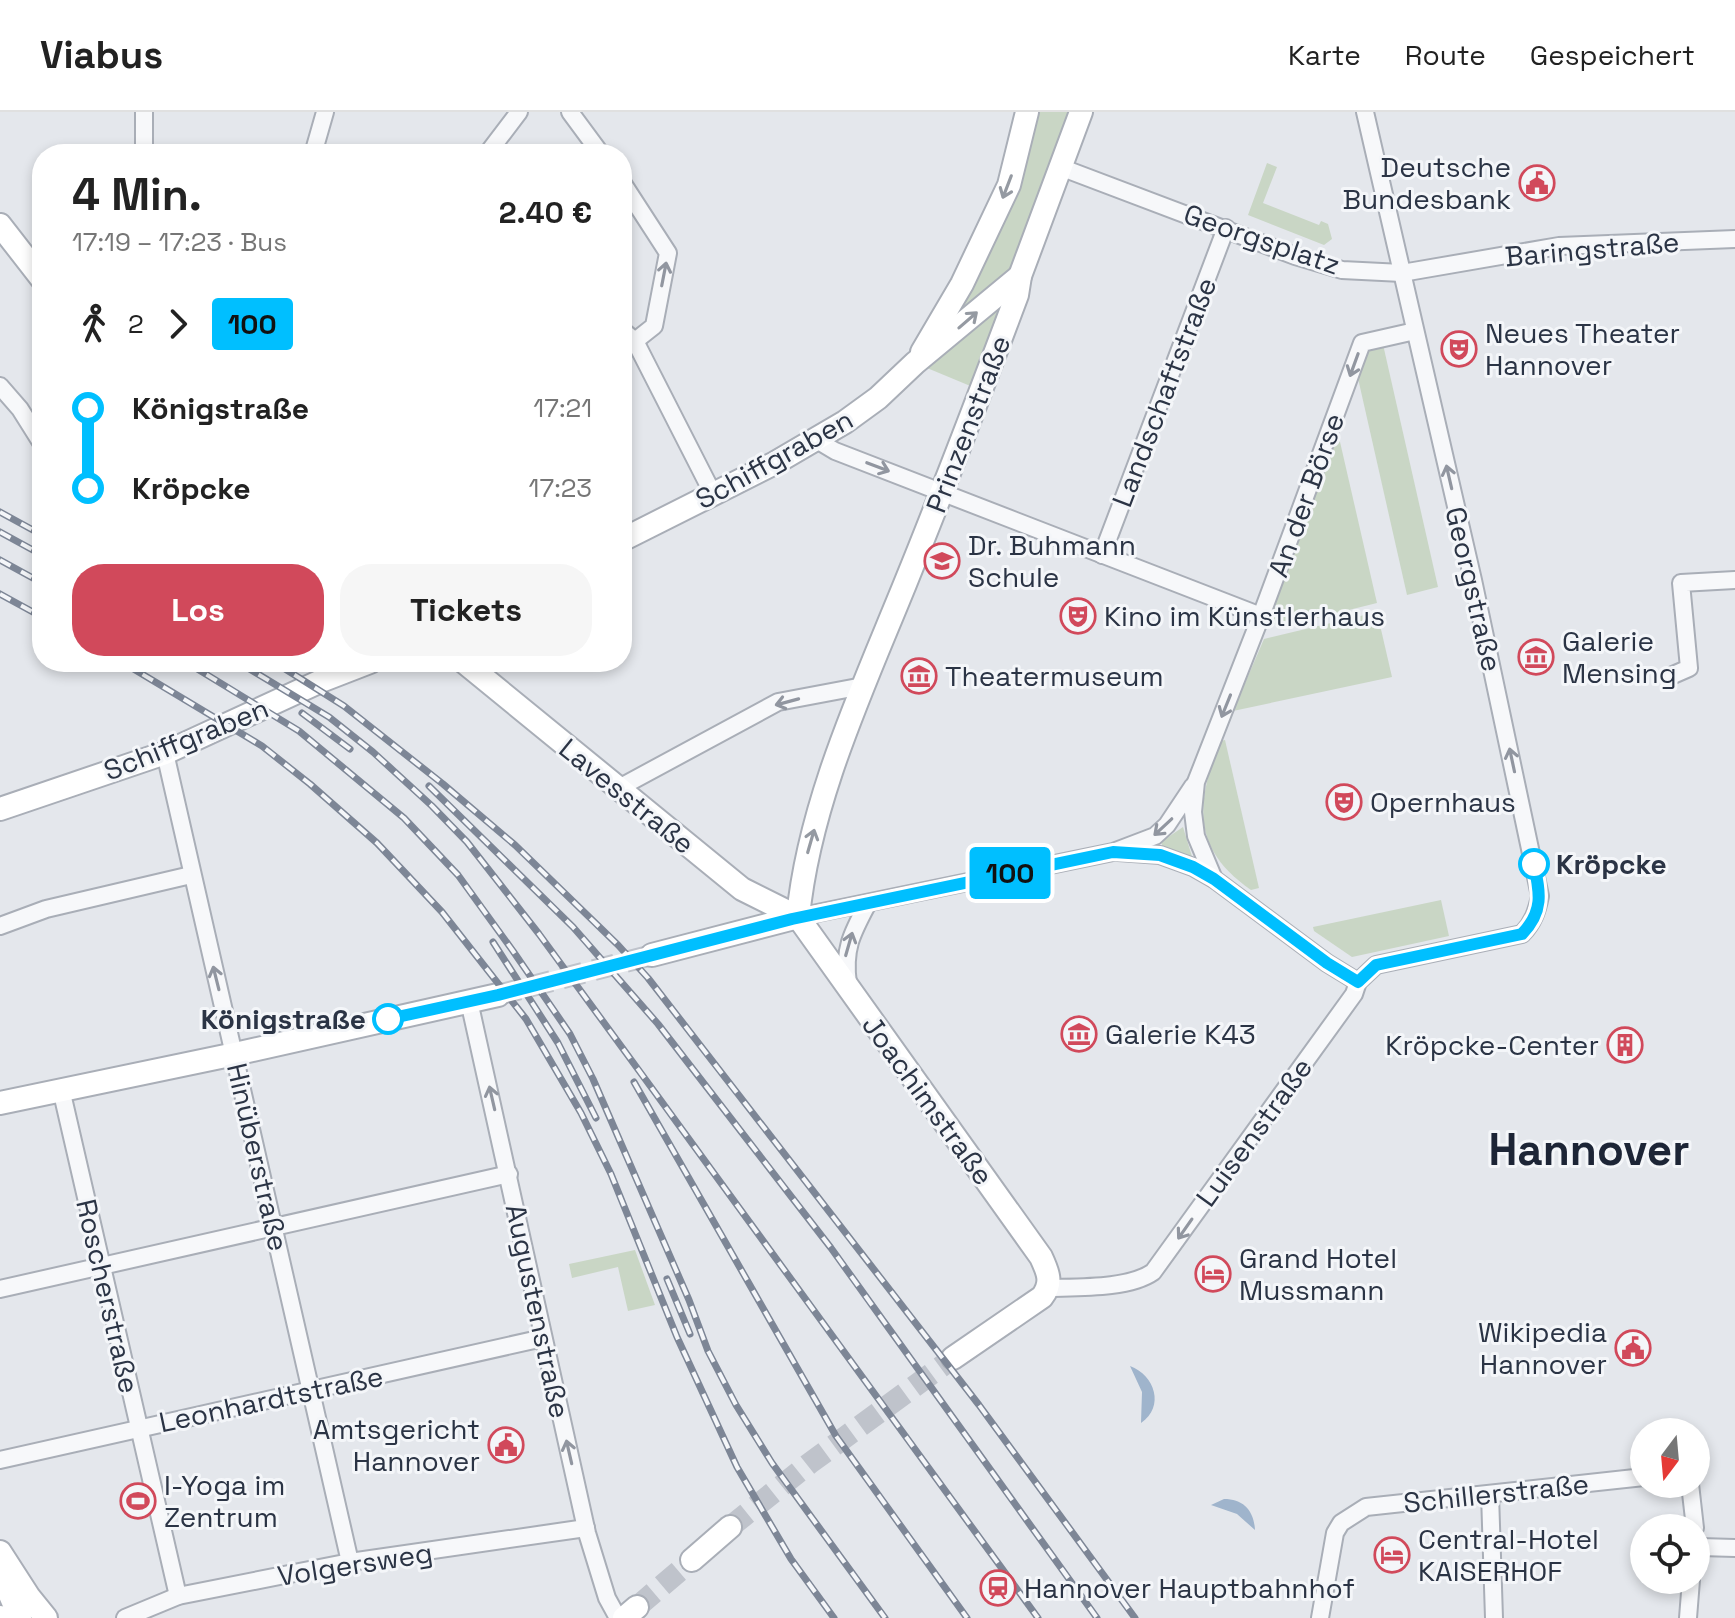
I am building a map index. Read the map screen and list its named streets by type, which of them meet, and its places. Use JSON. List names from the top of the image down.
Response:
{
  "streets": {
    "street": [
      "Georgsplatz",
      "Baringstraße",
      "Landschaftstraße",
      "Prinzenstraße",
      "Schiffgraben",
      "An der Börse",
      "Georgstraße",
      "Lavesstraße",
      "Joachimstraße",
      "Luisenstraße",
      "Hinüberstraße",
      "Roscherstraße",
      "Augustenstraße",
      "Leonhardtstraße",
      "Schillerstraße",
      "Volgersweg"
    ]
  },
  "crossings": [
    ["Georgsplatz", "Baringstraße"],
    ["Georgsplatz", "Landschaftstraße"],
    ["Georgsplatz", "Prinzenstraße"],
    ["Georgsplatz", "Georgstraße"],
    ["Baringstraße", "Georgstraße"],
    ["Prinzenstraße", "Schiffgraben"],
    ["Prinzenstraße", "Lavesstraße"],
    ["Prinzenstraße", "Joachimstraße"],
    ["Schiffgraben", "Hinüberstraße"],
    ["An der Börse", "Georgstraße"],
    ["Georgstraße", "Luisenstraße"],
    ["Lavesstraße", "Joachimstraße"],
    ["Joachimstraße", "Luisenstraße"],
    ["Hinüberstraße", "Leonhardtstraße"],
    ["Hinüberstraße", "Volgersweg"],
    ["Roscherstraße", "Leonhardtstraße"],
    ["Roscherstraße", "Volgersweg"],
    ["Augustenstraße", "Leonhardtstraße"],
    ["Augustenstraße", "Volgersweg"]
  ],
  "one_way": [
    "An der Börse",
    "Georgstraße",
    "Luisenstraße",
    "Augustenstraße"
  ],
  "districts": ["Hannover"],
  "places": {
    "public building": ["Deutsche Bundesbank", "Wikipedia Hannover", "Amtsgericht Hannover"],
    "theatre": ["Neues Theater Hannover", "Kino im Künstlerhaus", "Opernhaus"],
    "school or university": ["Dr. Buhmann Schule"],
    "museum": ["Galerie Mensing", "Theatermuseum", "Galerie K43"],
    "other": ["Kröpcke", "Königstraße"],
    "building": ["Kröpcke-Center"],
    "hotel": ["Grand Hotel Mussmann", "Central-Hotel KAISERHOF"],
    "sports": ["I-Yoga im Zentrum"],
    "station": ["Hannover Hauptbahnhof"]
  },
  "lines": ["bus line 100"],
  "north": "bottom",
  "page": {
    "header": "Viabus",
    "nav": ["Karte", "Route", "Gespeichert"],
    "on_map": "100",
    "heading": ["4 Min.", "17:19 – 17:23 · Bus", "2.40 €"],
    "legs": ["2", "100"],
    "list": [
      {
        "name": "Königstraße",
        "value": "17:21"
      },
      {
        "name": "Kröpcke",
        "value": "17:23"
      }
    ],
    "buttons": ["Los", "Tickets"]
  }
}
